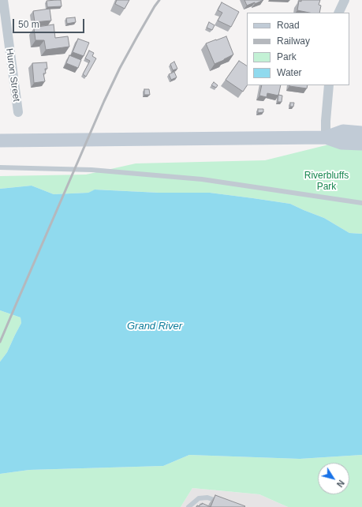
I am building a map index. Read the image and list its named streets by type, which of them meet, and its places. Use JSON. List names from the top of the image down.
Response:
{
  "streets": {
    "street": ["Huron Street"]
  },
  "water": ["Grand River"],
  "parks": ["Riverbluffs Park"],
  "legend": [
    "Road",
    "Railway",
    "Park",
    "Water"
  ],
  "scale_bar": "50 m",
  "north": "bottom right"
}
